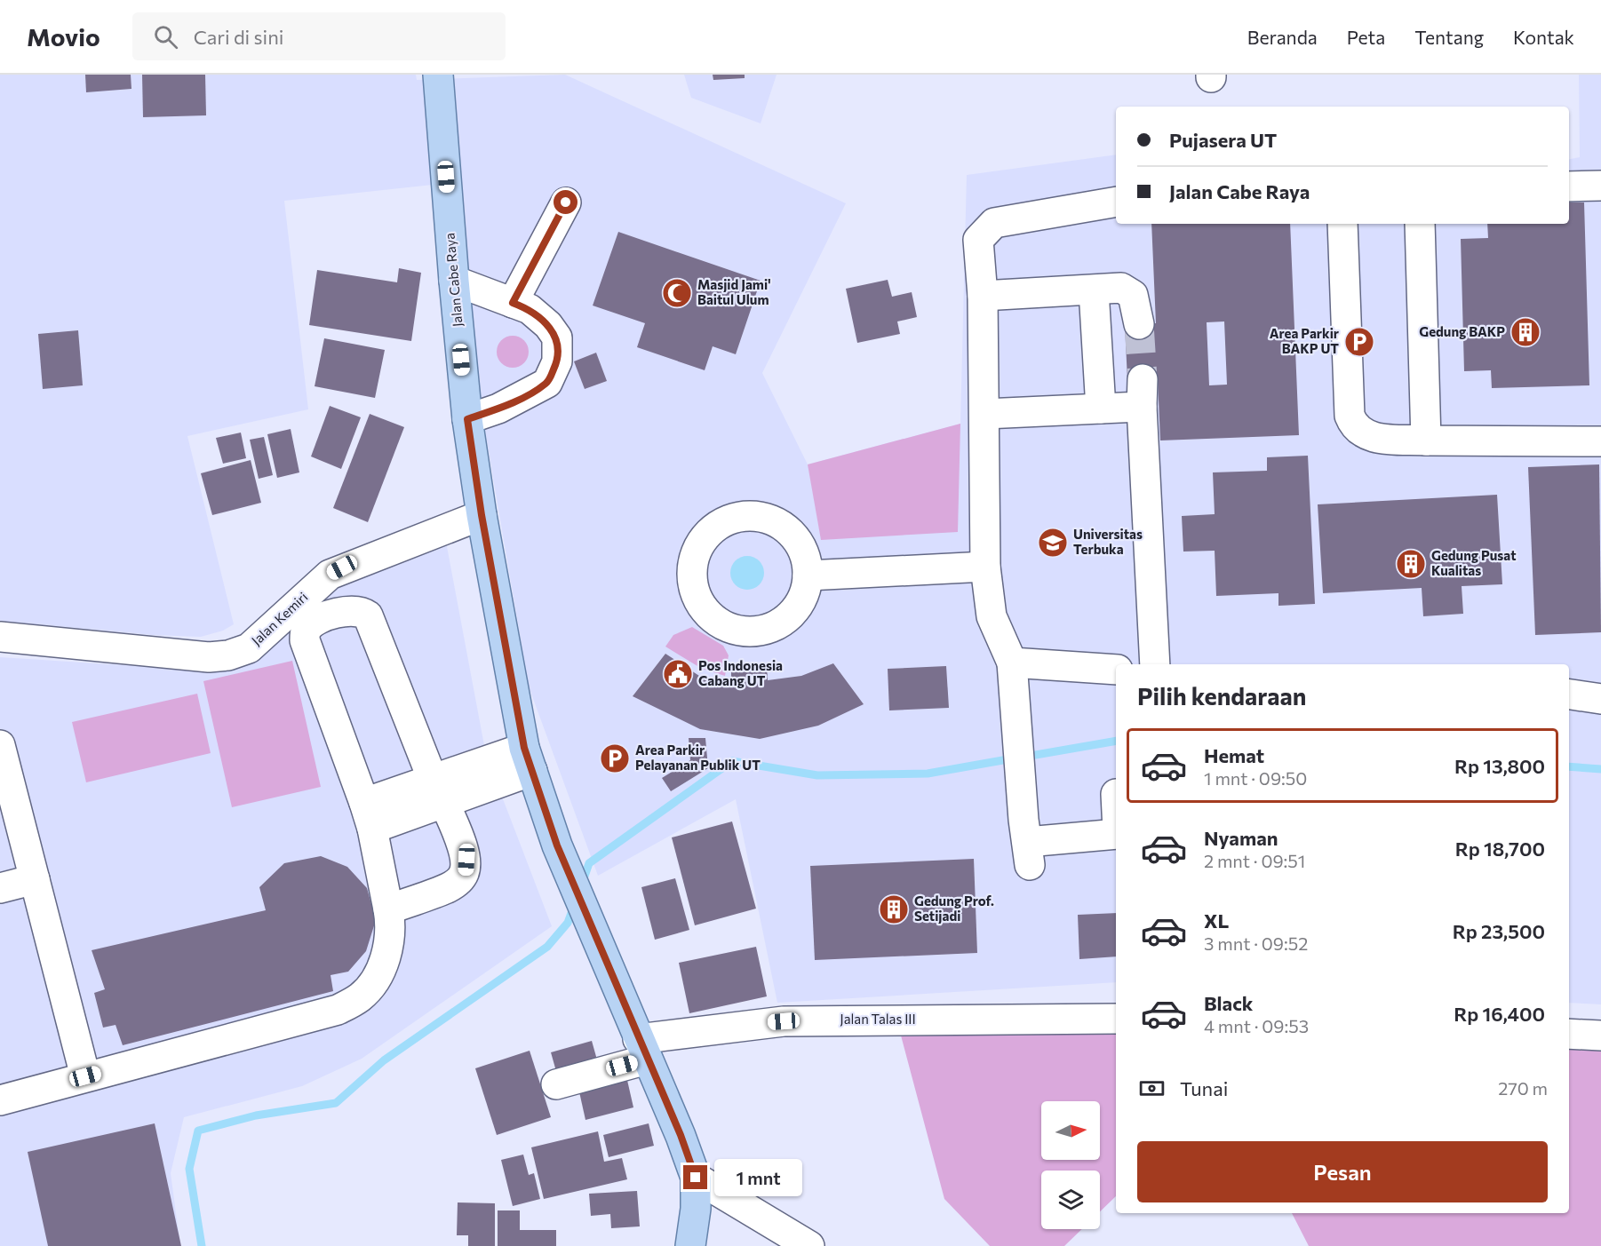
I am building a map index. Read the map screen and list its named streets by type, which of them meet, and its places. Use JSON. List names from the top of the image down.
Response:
{
  "streets": {
    "main road": ["Jalan Cabe Raya"],
    "street": ["Jalan Kemiri", "Jalan Talas III"]
  },
  "crossings": [
    ["Jalan Cabe Raya", "Jalan Kemiri"],
    ["Jalan Cabe Raya", "Jalan Talas III"]
  ],
  "places": {
    "mosque": ["Masjid Jami' Baitul Ulum"],
    "building": ["Gedung BAKP", "Gedung Pusat Kualitas", "Gedung Prof. Setijadi"],
    "parking": ["Area Parkir BAKP UT", "Area Parkir Pelayanan Publik UT"],
    "school or university": ["Universitas Terbuka"],
    "public building": ["Pos Indonesia Cabang UT"]
  },
  "north": "right",
  "page": {
    "header": "Movio",
    "search": "Cari di sini",
    "nav": [
      "Beranda",
      "Peta",
      "Tentang",
      "Kontak"
    ],
    "banner": ["Pujasera UT", "Jalan Cabe Raya"],
    "heading": "Pilih kendaraan",
    "list": [
      {
        "name": "Hemat",
        "note": "1 mnt · 09:50",
        "value": "Rp 13,800"
      },
      {
        "name": "Nyaman",
        "note": "2 mnt · 09:51",
        "value": "Rp 18,700"
      },
      {
        "name": "XL",
        "note": "3 mnt · 09:52",
        "value": "Rp 23,500"
      },
      {
        "name": "Black",
        "note": "4 mnt · 09:53",
        "value": "Rp 16,400"
      }
    ],
    "pay": ["Tunai", "270 m"],
    "buttons": "Pesan",
    "bubble": "1 mnt"
  }
}
